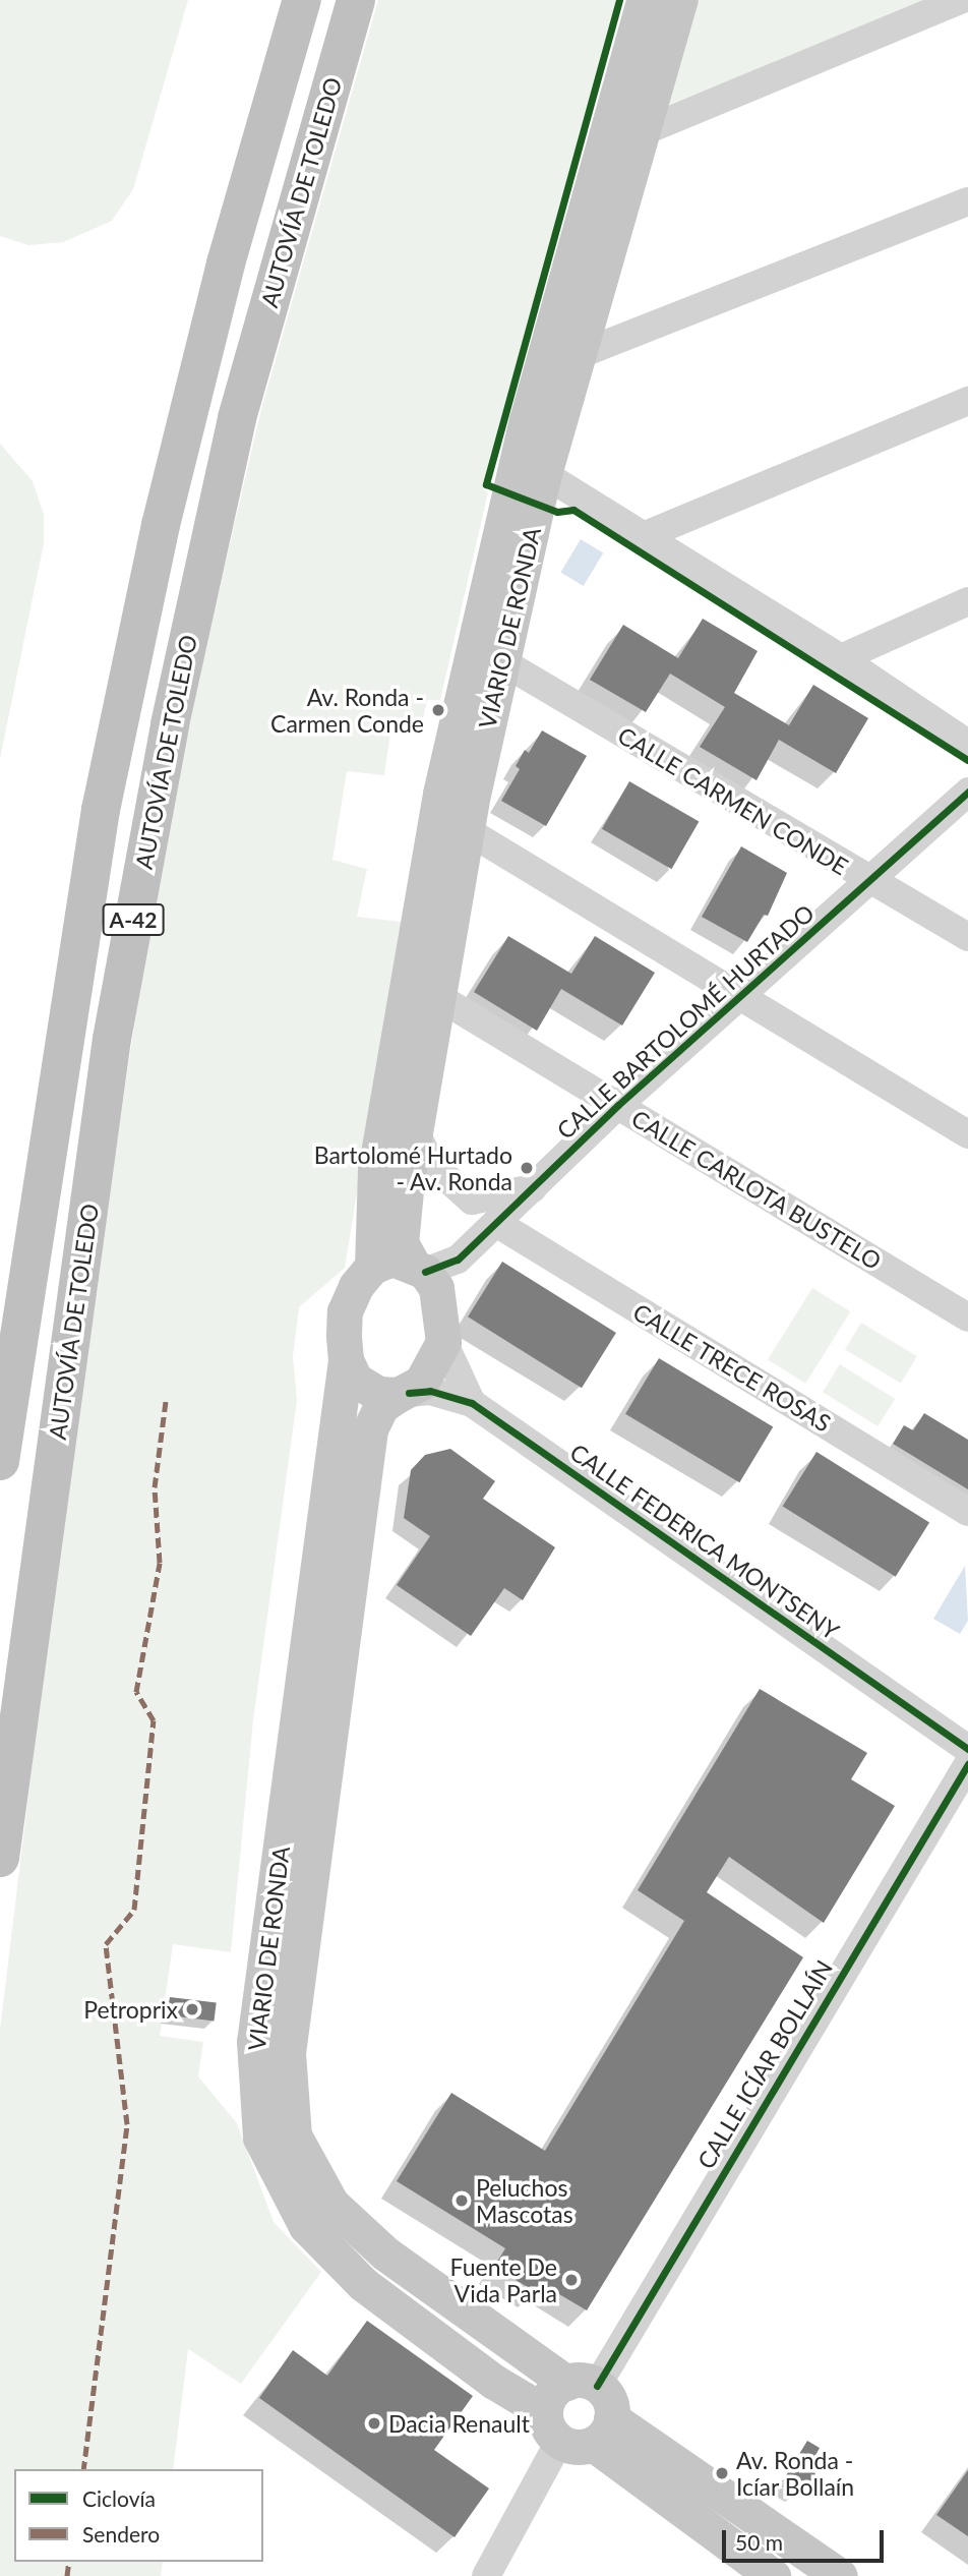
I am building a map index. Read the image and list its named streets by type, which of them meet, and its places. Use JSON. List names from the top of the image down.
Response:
{
  "streets": {
    "highway": ["AUTOVÍA DE TOLEDO", "A-42"],
    "main road": ["VIARIO DE RONDA"],
    "street": [
      "CALLE CARMEN CONDE",
      "CALLE BARTOLOMÉ HURTADO",
      "CALLE CARLOTA BUSTELO",
      "CALLE TRECE ROSAS",
      "CALLE FEDERICA MONTSENY",
      "CALLE ICÍAR BOLLAÍN"
    ]
  },
  "crossings": [
    ["VIARIO DE RONDA", "CALLE CARMEN CONDE"],
    ["VIARIO DE RONDA", "CALLE BARTOLOMÉ HURTADO"],
    ["VIARIO DE RONDA", "CALLE CARLOTA BUSTELO"],
    ["VIARIO DE RONDA", "CALLE FEDERICA MONTSENY"],
    ["VIARIO DE RONDA", "CALLE ICÍAR BOLLAÍN"],
    ["CALLE CARMEN CONDE", "CALLE BARTOLOMÉ HURTADO"],
    ["CALLE BARTOLOMÉ HURTADO", "CALLE CARLOTA BUSTELO"],
    ["CALLE BARTOLOMÉ HURTADO", "CALLE TRECE ROSAS"],
    ["CALLE BARTOLOMÉ HURTADO", "CALLE FEDERICA MONTSENY"]
  ],
  "places": [
    "Av. Ronda - Carmen Conde",
    "Bartolomé Hurtado - Av. Ronda",
    "Petroprix",
    "Peluchos Mascotas",
    "Fuente De Vida Parla",
    "Dacia Renault",
    "Av. Ronda - Icíar Bollaín"
  ],
  "legend": ["Ciclovía", "Sendero"],
  "scale_bar": "50 m"
}
